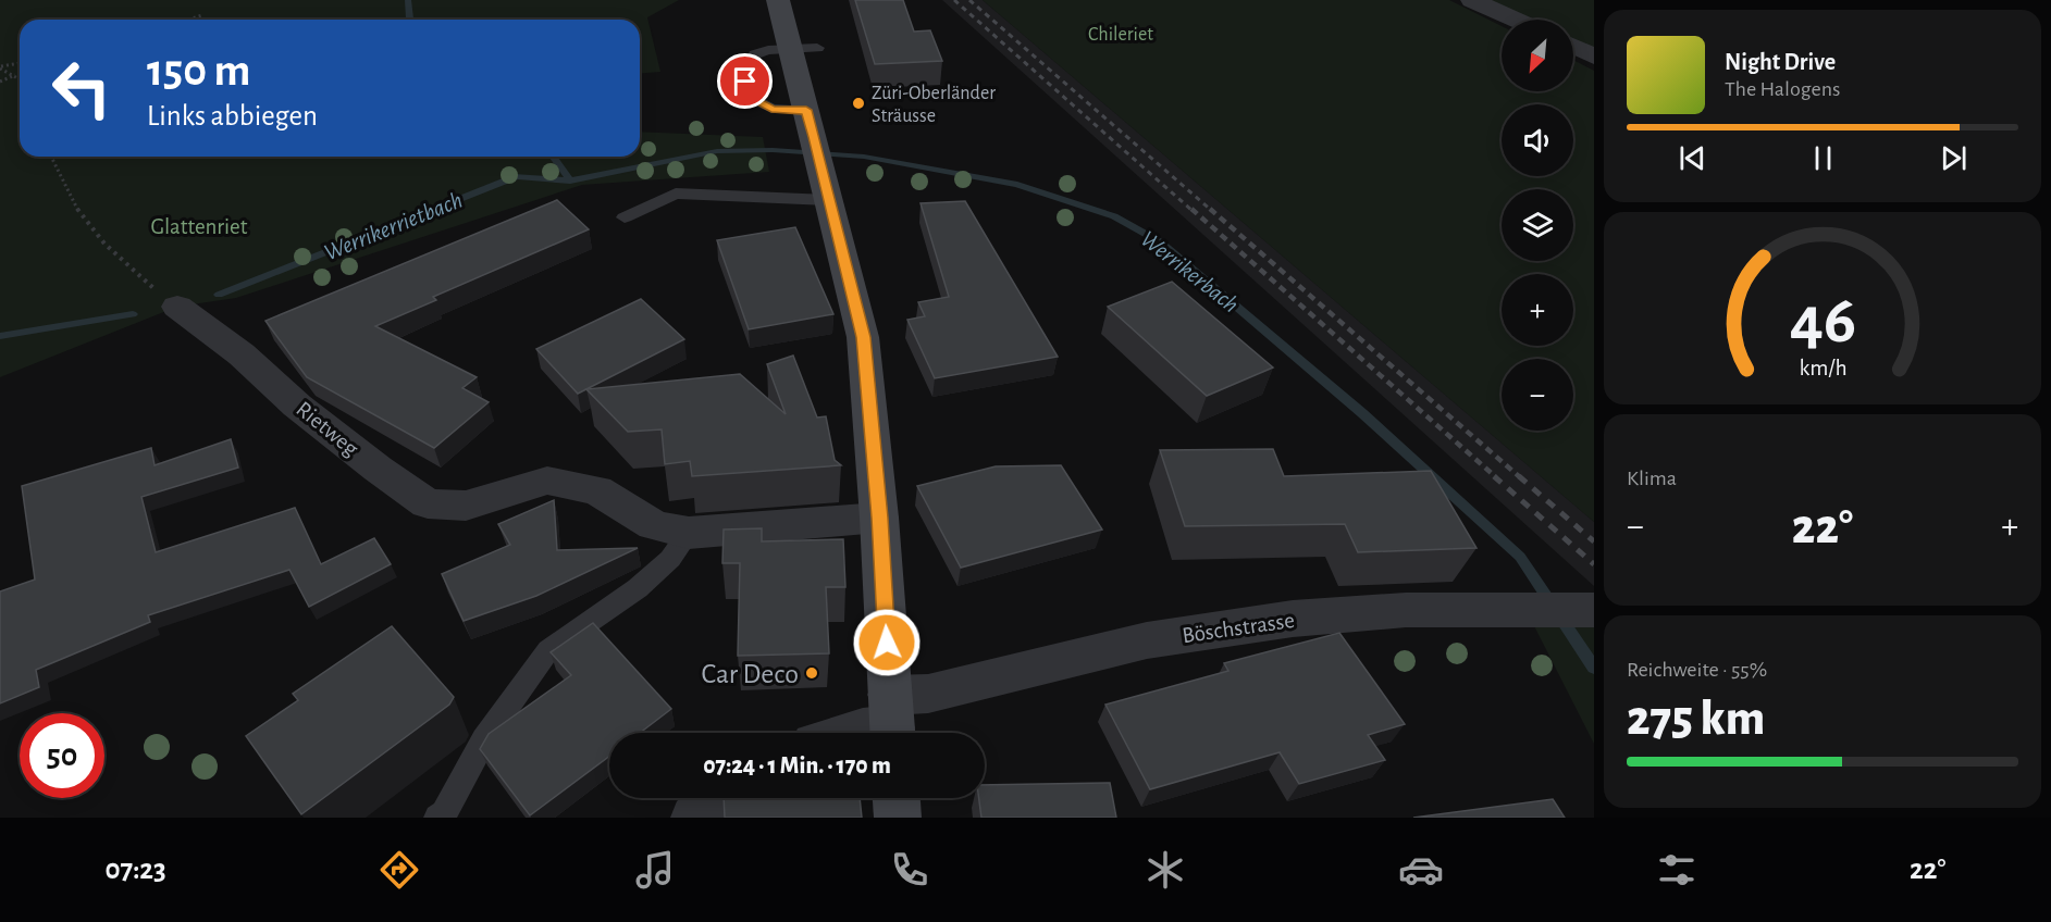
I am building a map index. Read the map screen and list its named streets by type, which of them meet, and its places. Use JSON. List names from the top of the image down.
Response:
{
  "streets": {
    "street": ["Rietweg", "Böschstrasse"]
  },
  "water": ["Werrikerrietbach", "Werrikerbach"],
  "parks": ["Chileriet", "Glattenriet"],
  "places": ["Züri-Oberländer Sträusse", "Car Deco"],
  "north": "bottom left",
  "page": {
    "map_buttons": ["+", "−"],
    "turn": ["150 m", "Links abbiegen"],
    "song": ["Night Drive", "The Halogens"],
    "tile": [
      "Klima",
      ["Reichweite · 55%", "275 km"]
    ],
    "heat": ["−", "22°", "+"],
    "limit": "50",
    "trip": "07:24 · 1 Min. · 170 m",
    "tabs": ["07:23", "22°"],
    "gauge": ["46", "km/h"]
  }
}
